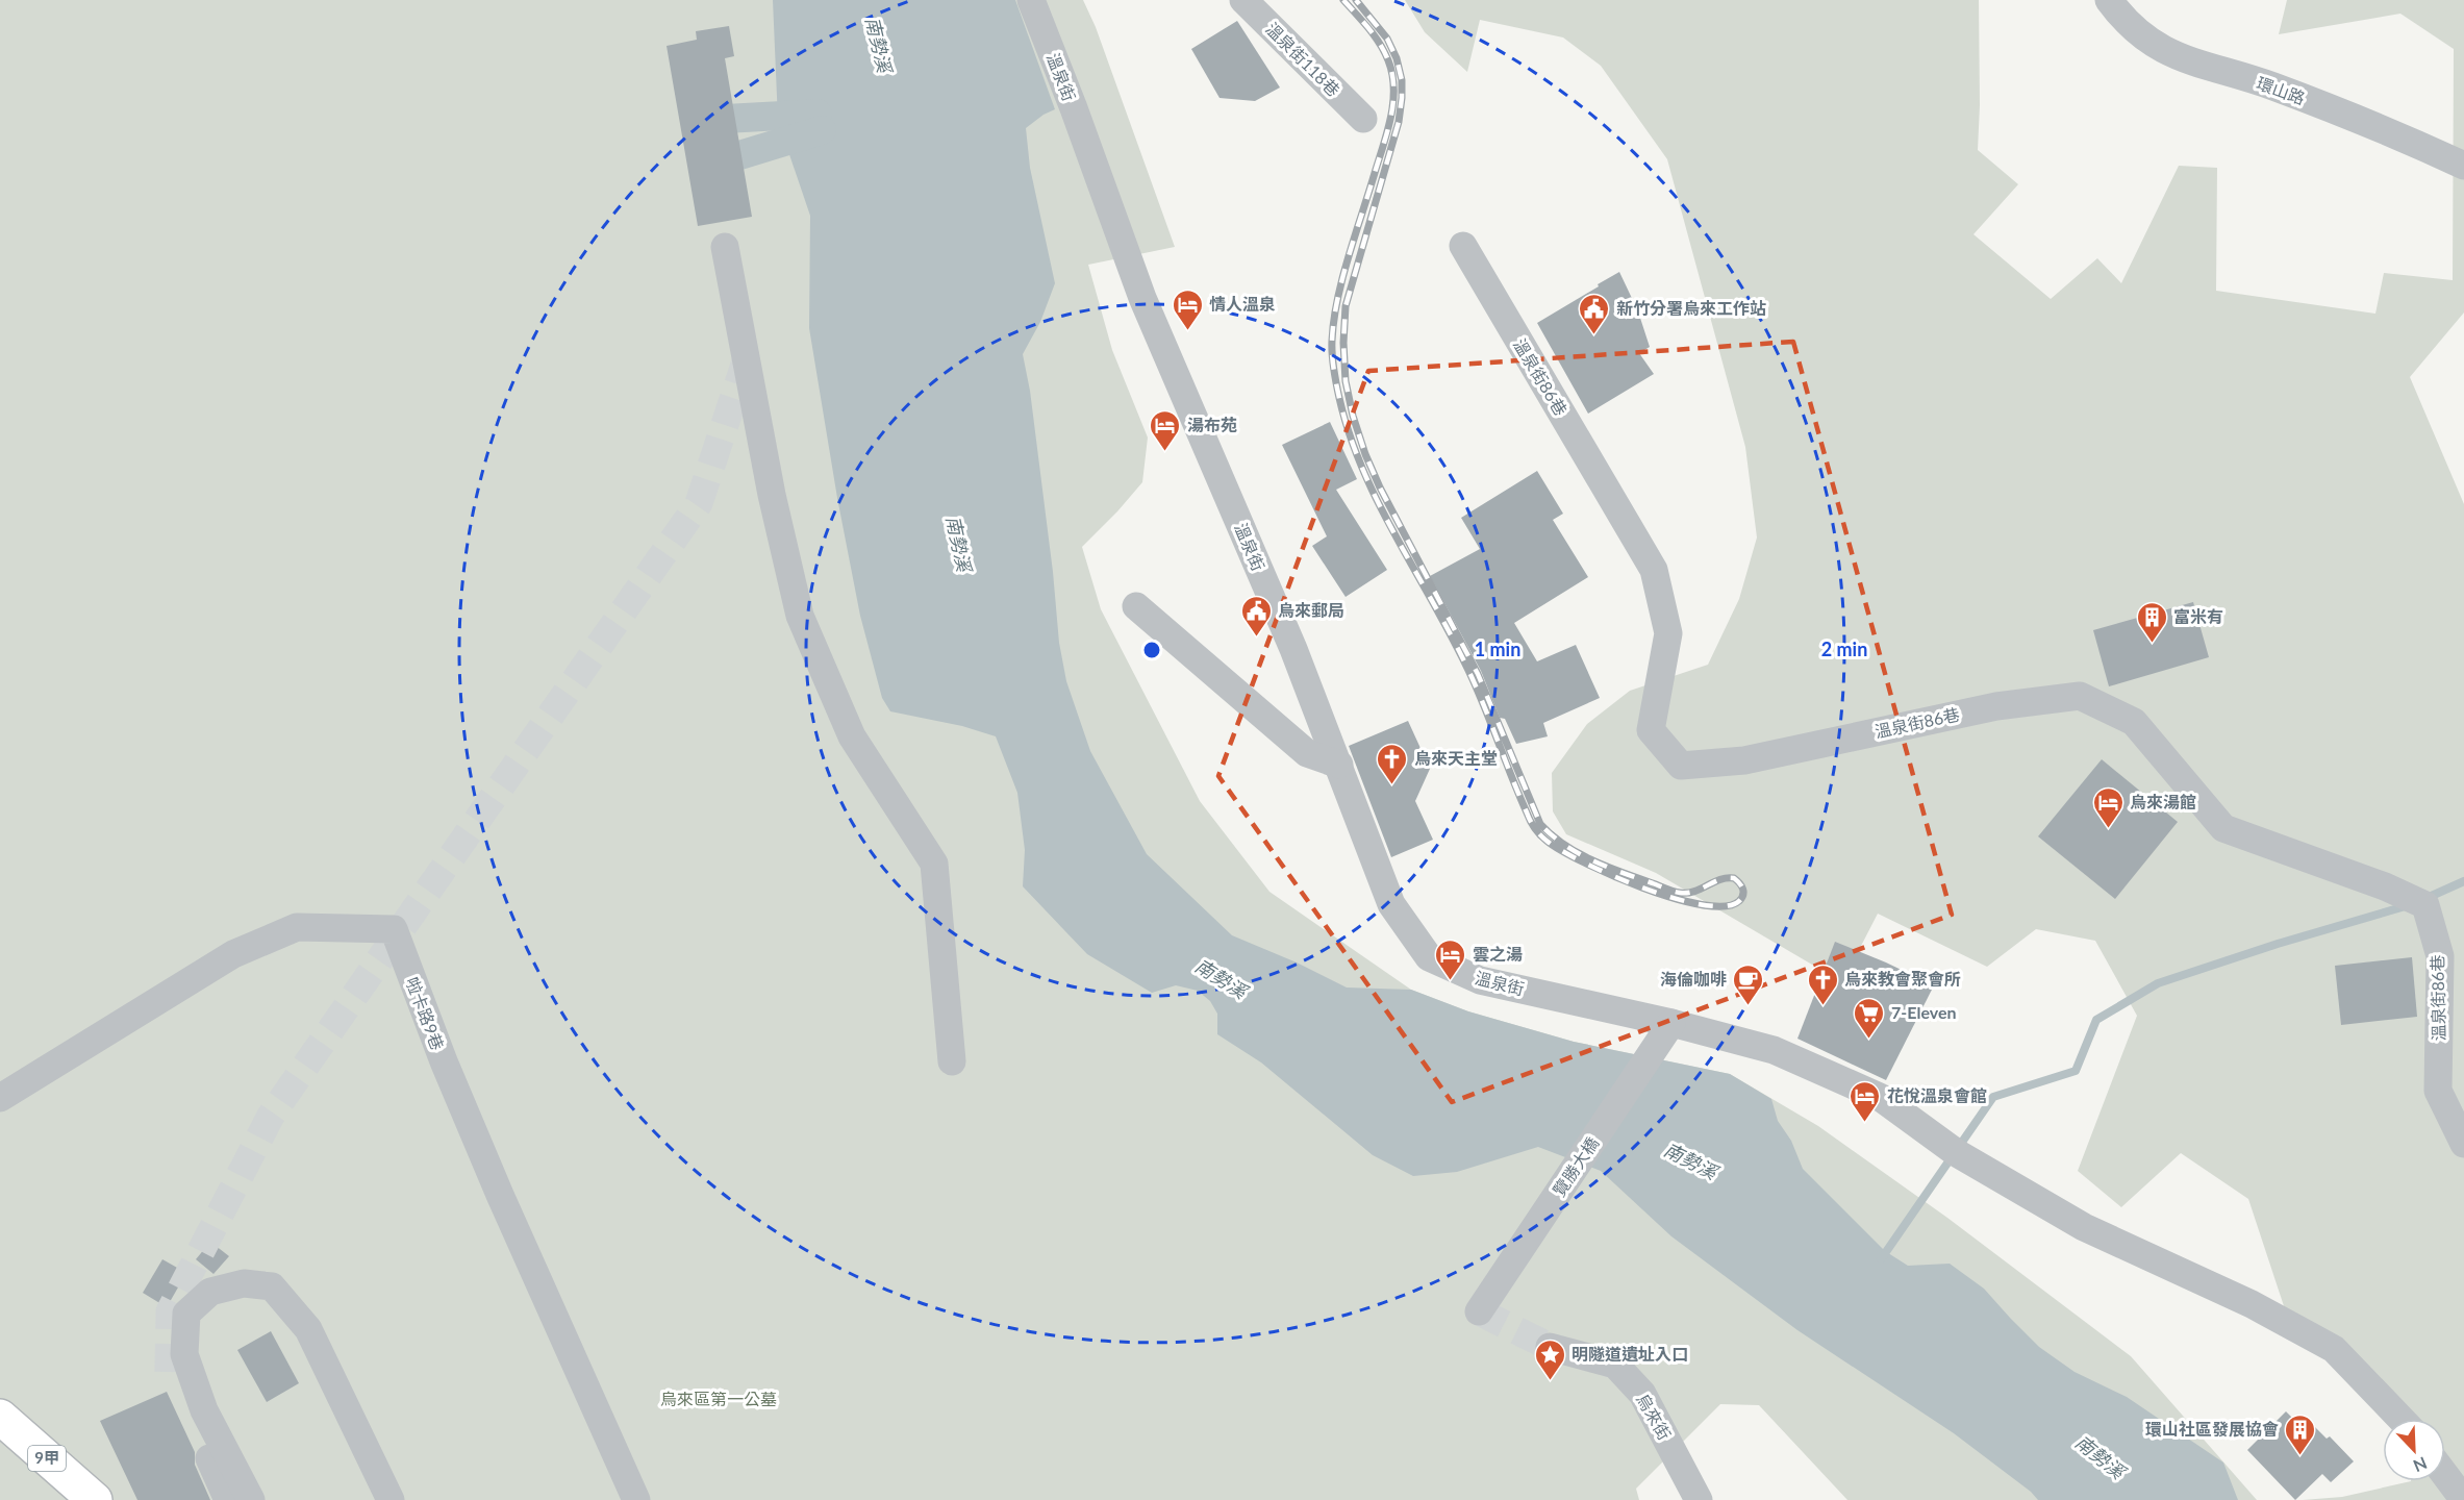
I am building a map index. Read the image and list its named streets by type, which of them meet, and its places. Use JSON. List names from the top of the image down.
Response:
{
  "streets": {
    "main road": ["9甲"],
    "street": [
      "溫泉街118巷",
      "溫泉街",
      "環山路",
      "溫泉街86巷",
      "啦卡路9巷",
      "覽勝大橋",
      "烏來街"
    ]
  },
  "crossings": [
    ["溫泉街", "覽勝大橋"]
  ],
  "water": ["南勢溪"],
  "parks": ["烏來區第一公墓"],
  "places": {
    "hotel": [
      "情人溫泉",
      "湯布苑",
      "烏來湯館",
      "雲之湯",
      "花悅溫泉會館"
    ],
    "public building": ["新竹分署烏來工作站", "烏來郵局"],
    "building": ["富米有", "環山社區發展協會"],
    "church": ["烏來天主堂", "烏來教會聚會所"],
    "cafe": ["海倫咖啡"],
    "supermarket": ["7-Eleven"],
    "place": ["明隧道遺址入口"]
  },
  "north": "bottom right",
  "rings": ["1 min", "2 min"]
}
